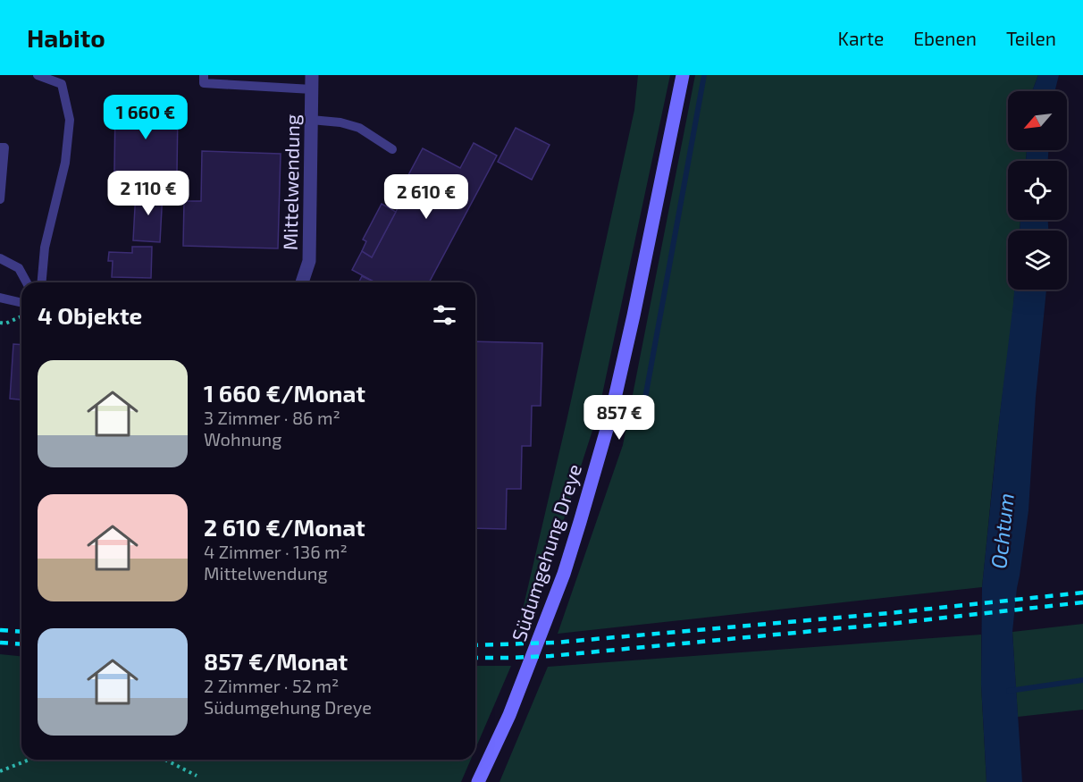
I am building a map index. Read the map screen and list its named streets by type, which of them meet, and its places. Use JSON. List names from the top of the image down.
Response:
{
  "streets": {
    "main road": ["Südumgehung Dreye"],
    "street": ["Mittelwendung"]
  },
  "water": ["Ochtum"],
  "north": "bottom left",
  "page": {
    "header": "Habito",
    "nav": ["Karte", "Ebenen", "Teilen"],
    "price": [
      "1 660 €",
      "2 110 €",
      "2 610 €",
      "857 €"
    ],
    "heading": "4 Objekte",
    "list": [
      {
        "name": "1 660 €/Monat",
        "note": "3 Zimmer · 86 m² · Wohnung"
      },
      {
        "name": "2 610 €/Monat",
        "note": "4 Zimmer · 136 m² · Mittelwendung"
      },
      {
        "name": "857 €/Monat",
        "note": "2 Zimmer · 52 m² · Südumgehung Dreye"
      }
    ]
  }
}
